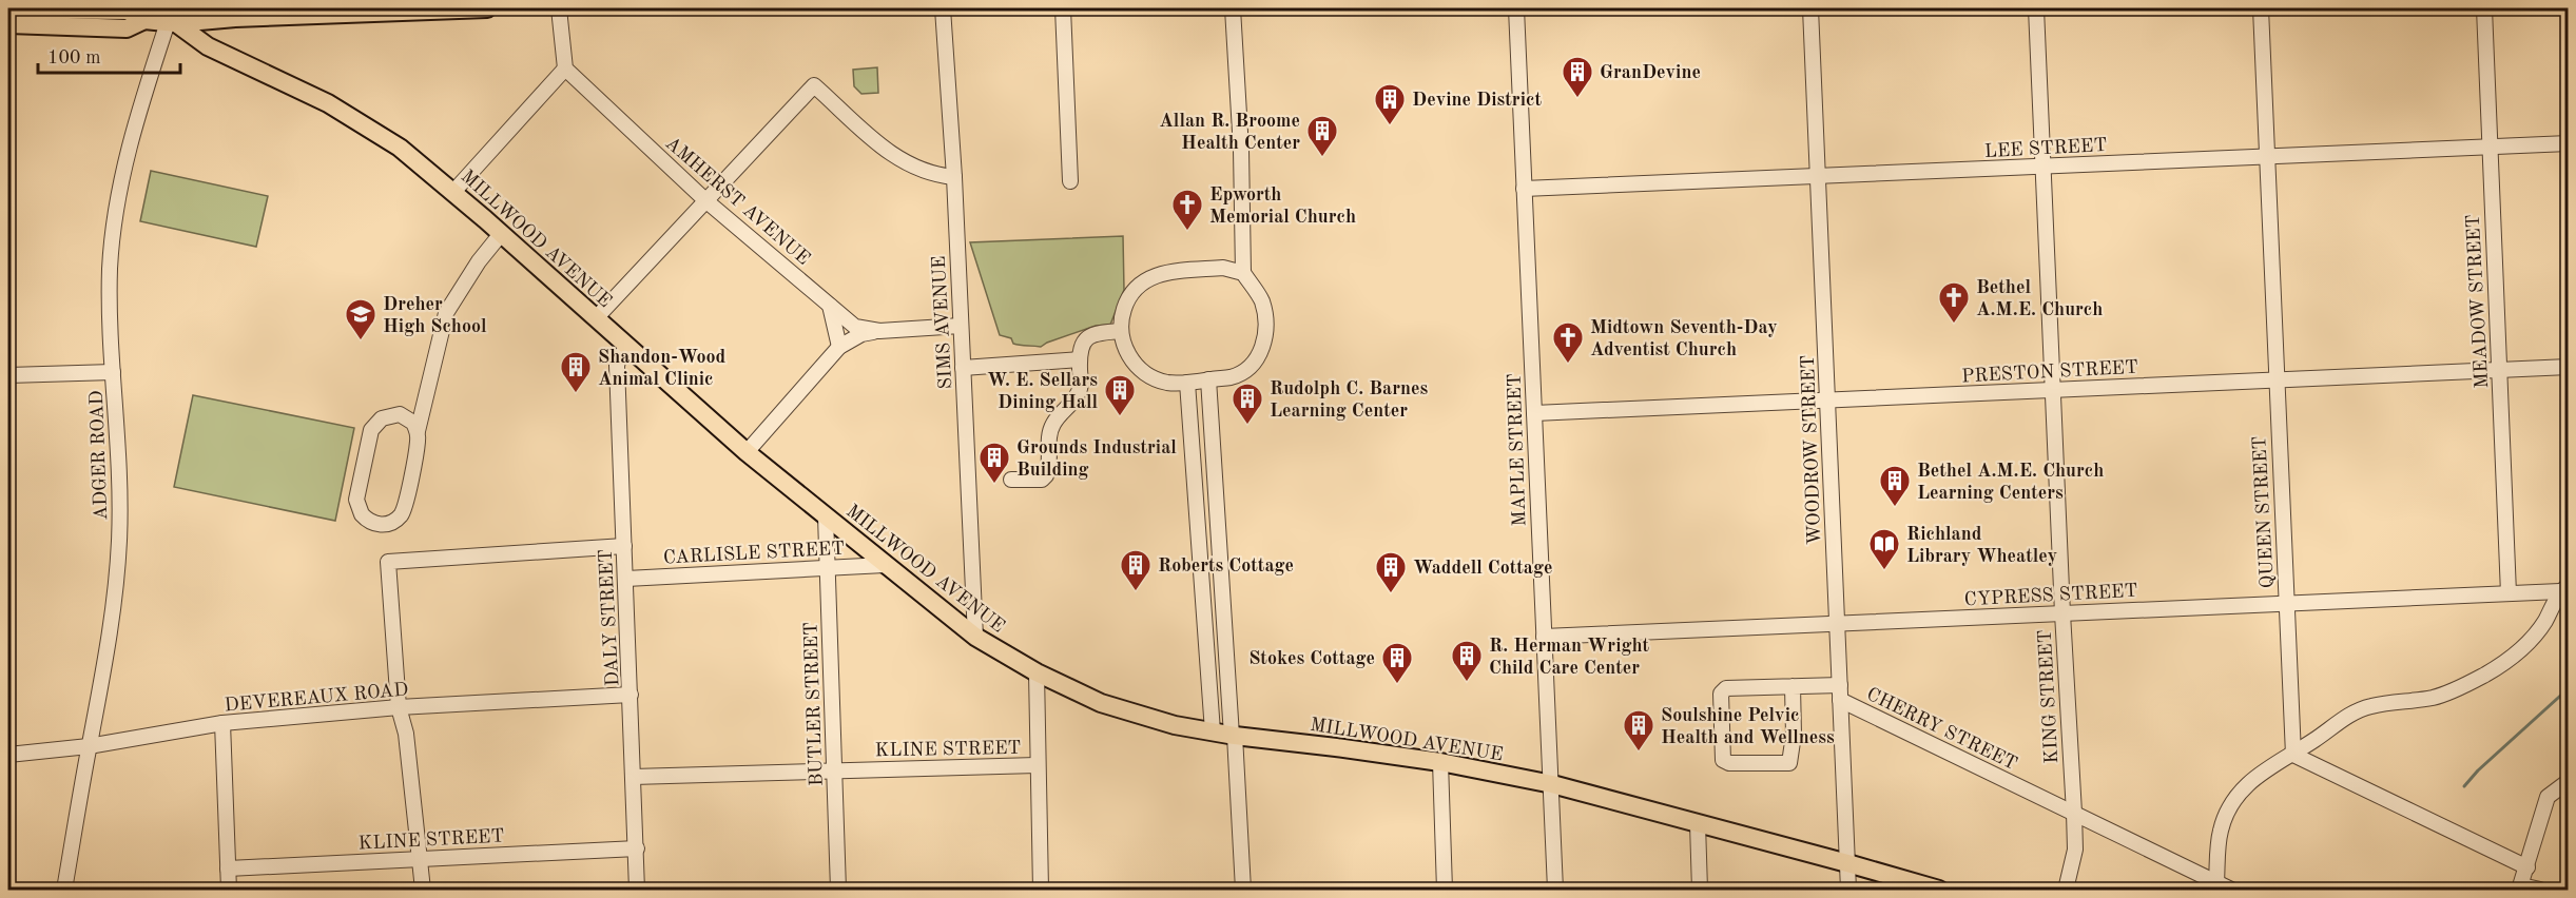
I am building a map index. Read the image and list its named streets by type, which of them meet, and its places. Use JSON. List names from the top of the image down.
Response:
{
  "streets": {
    "main road": ["MILLWOOD AVENUE"],
    "street": [
      "LEE STREET",
      "AMHERST AVENUE",
      "MEADOW STREET",
      "SIMS AVENUE",
      "PRESTON STREET",
      "MAPLE STREET",
      "WOODROW STREET",
      "ADGER ROAD",
      "QUEEN STREET",
      "CARLISLE STREET",
      "CYPRESS STREET",
      "DALY STREET",
      "DEVEREAUX ROAD",
      "KING STREET",
      "BUTLER STREET",
      "CHERRY STREET",
      "KLINE STREET"
    ]
  },
  "crossings": [
    ["LEE STREET", "MEADOW STREET"],
    ["LEE STREET", "MAPLE STREET"],
    ["LEE STREET", "WOODROW STREET"],
    ["LEE STREET", "QUEEN STREET"],
    ["LEE STREET", "KING STREET"],
    ["AMHERST AVENUE", "SIMS AVENUE"],
    ["MILLWOOD AVENUE", "SIMS AVENUE"],
    ["MILLWOOD AVENUE", "MAPLE STREET"],
    ["MILLWOOD AVENUE", "WOODROW STREET"],
    ["MILLWOOD AVENUE", "ADGER ROAD"],
    ["MILLWOOD AVENUE", "CARLISLE STREET"],
    ["MILLWOOD AVENUE", "DALY STREET"],
    ["MILLWOOD AVENUE", "BUTLER STREET"],
    ["MEADOW STREET", "PRESTON STREET"],
    ["MEADOW STREET", "CYPRESS STREET"],
    ["PRESTON STREET", "MAPLE STREET"],
    ["PRESTON STREET", "WOODROW STREET"],
    ["PRESTON STREET", "QUEEN STREET"],
    ["PRESTON STREET", "KING STREET"],
    ["MAPLE STREET", "CYPRESS STREET"],
    ["WOODROW STREET", "CYPRESS STREET"],
    ["WOODROW STREET", "CHERRY STREET"],
    ["ADGER ROAD", "DEVEREAUX ROAD"],
    ["QUEEN STREET", "CYPRESS STREET"],
    ["CARLISLE STREET", "DALY STREET"],
    ["CARLISLE STREET", "BUTLER STREET"],
    ["CYPRESS STREET", "KING STREET"],
    ["DALY STREET", "DEVEREAUX ROAD"],
    ["DALY STREET", "KLINE STREET"],
    ["KING STREET", "CHERRY STREET"],
    ["BUTLER STREET", "KLINE STREET"]
  ],
  "places": {
    "building": [
      "GranDevine",
      "Devine District",
      "Allan R. Broome Health Center",
      "Shandon-Wood Animal Clinic",
      "W. E. Sellars Dining Hall",
      "Rudolph C. Barnes Learning Center",
      "Grounds Industrial Building",
      "Bethel A.M.E. Church Learning Centers",
      "Roberts Cottage",
      "Waddell Cottage",
      "R. Herman Wright Child Care Center",
      "Stokes Cottage",
      "Soulshine Pelvic Health and Wellness"
    ],
    "church": ["Epworth Memorial Church", "Bethel A.M.E. Church", "Midtown Seventh-Day Adventist Church"],
    "school or university": ["Dreher High School"],
    "library": ["Richland Library Wheatley"]
  },
  "scale_bar": "100 m"
}
